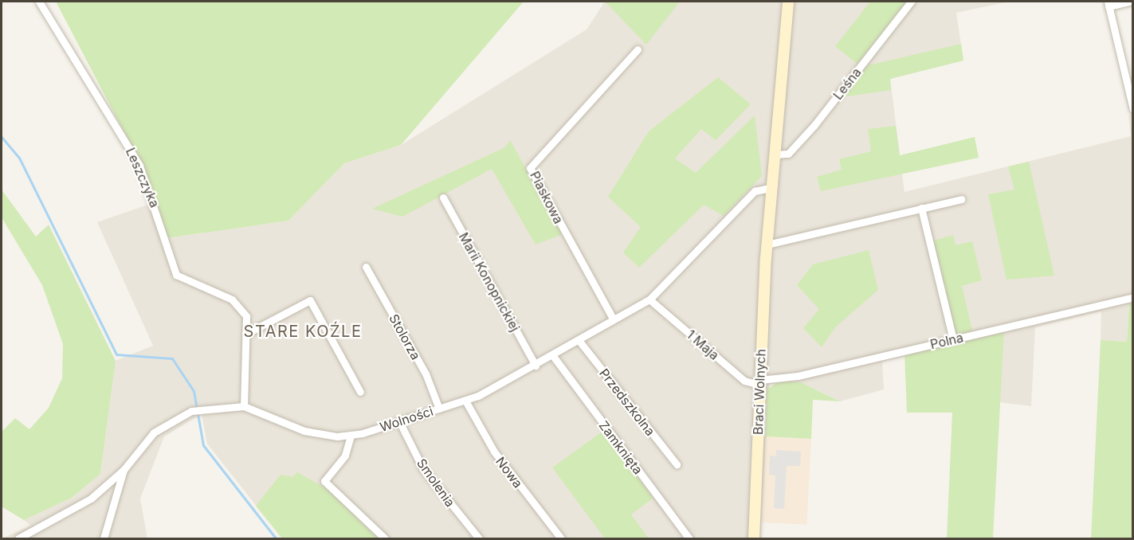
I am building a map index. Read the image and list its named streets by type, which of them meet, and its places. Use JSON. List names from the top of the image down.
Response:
{
  "streets": {
    "main road": ["Braci Wolnych"],
    "street": [
      "Leśna",
      "Leszczyka",
      "Piaskowa",
      "Marii Konopnickiej",
      "Stolorza",
      "Polna",
      "1 Maja",
      "Przedszkolna",
      "Wolności",
      "Zamknięta",
      "Nowa",
      "Smolenia"
    ]
  },
  "crossings": [
    ["Leśna", "Braci Wolnych"],
    ["Leszczyka", "Wolności"],
    ["Piaskowa", "Wolności"],
    ["Marii Konopnickiej", "Wolności"],
    ["Stolorza", "Wolności"],
    ["Polna", "1 Maja"],
    ["Polna", "Braci Wolnych"],
    ["1 Maja", "Braci Wolnych"],
    ["1 Maja", "Wolności"],
    ["Braci Wolnych", "Wolności"],
    ["Przedszkolna", "Wolności"],
    ["Wolności", "Zamknięta"],
    ["Wolności", "Nowa"],
    ["Wolności", "Smolenia"]
  ],
  "districts": ["STARE KOŹLE"]
}
